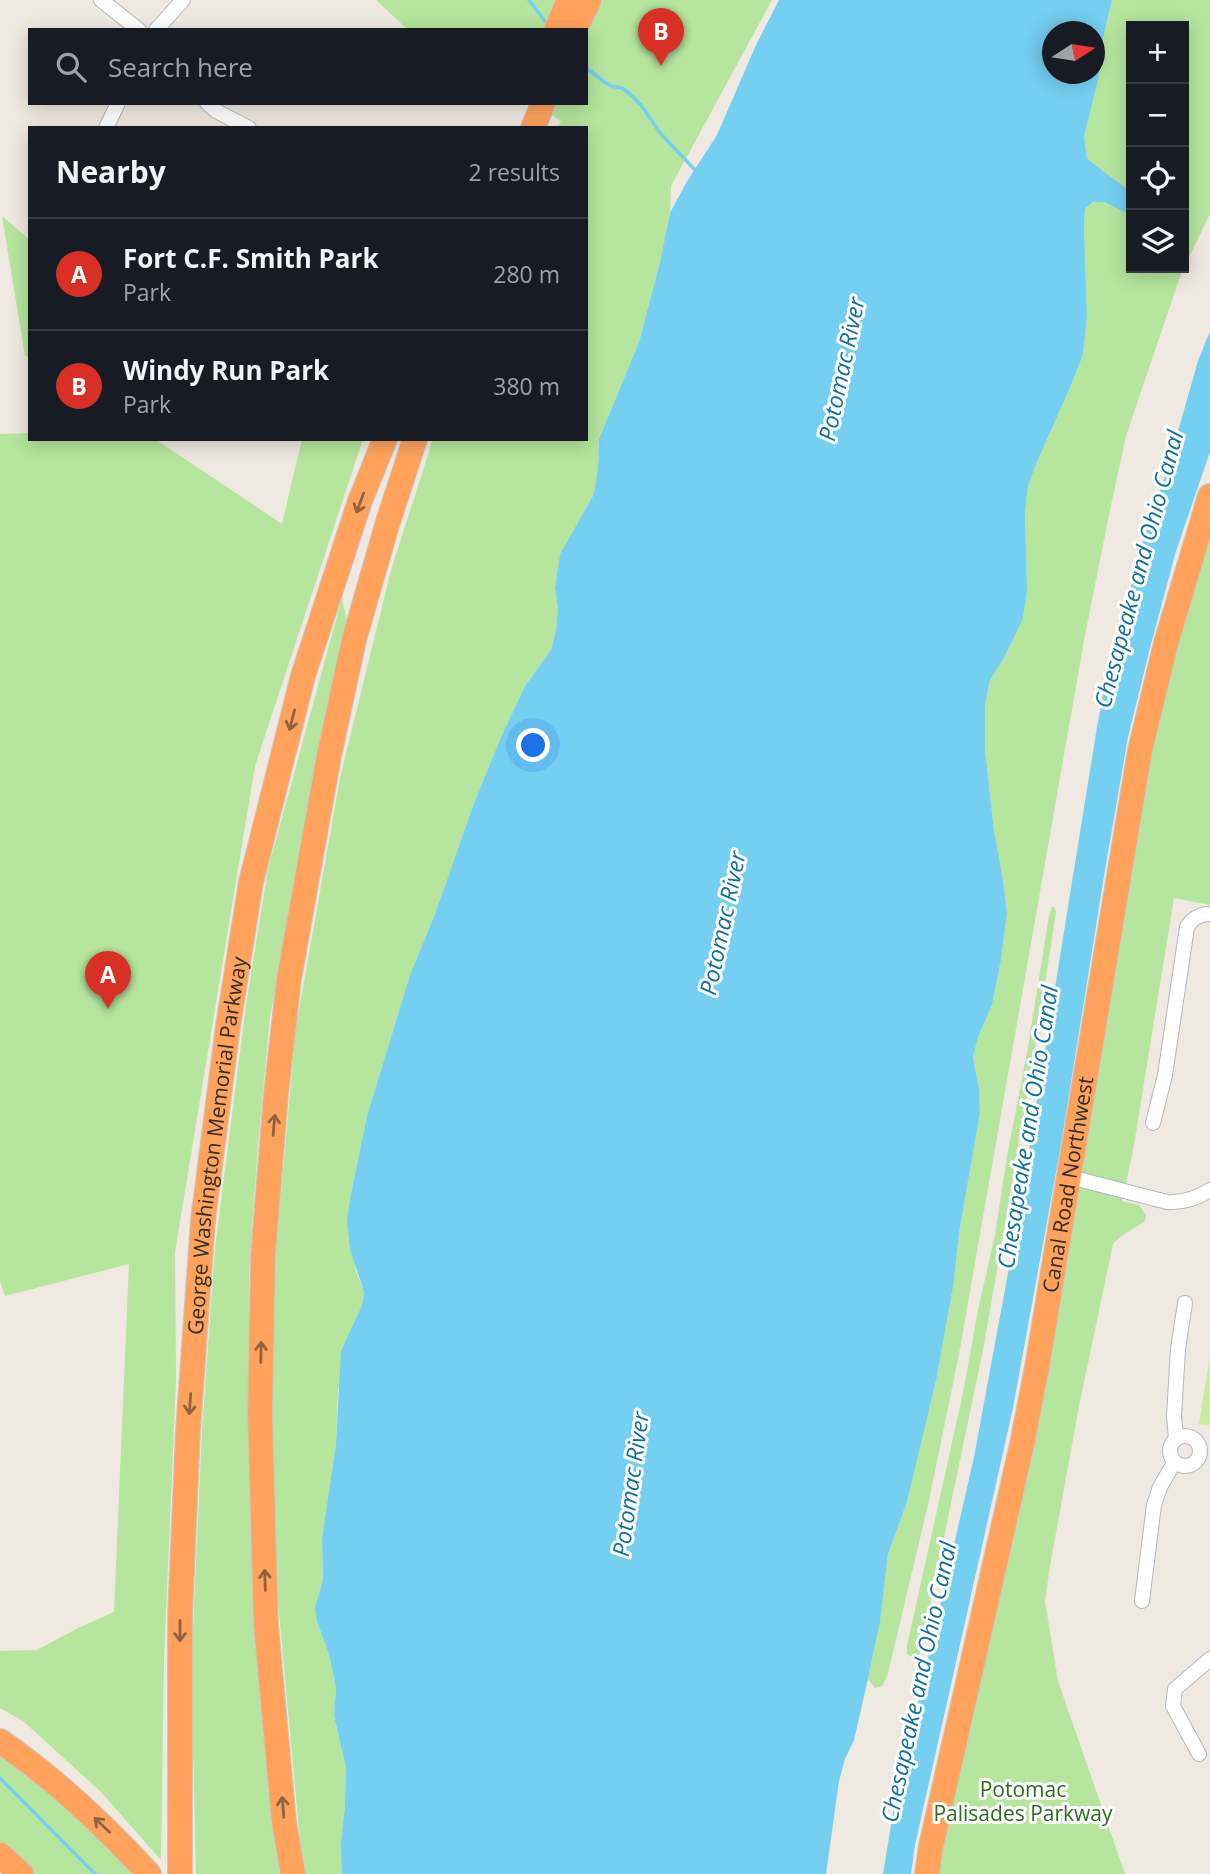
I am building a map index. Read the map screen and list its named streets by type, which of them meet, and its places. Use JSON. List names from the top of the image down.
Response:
{
  "streets": {
    "highway": ["George Washington Memorial Parkway", "Canal Road Northwest"]
  },
  "water": ["Potomac River", "Chesapeake and Ohio Canal"],
  "parks": ["Potomac Palisades Parkway"],
  "north": "right",
  "page": {
    "pins": ["B", "A"],
    "map_buttons": ["+", "−"],
    "search": "Search here",
    "heading": ["Nearby", "2 results"],
    "list": [
      {
        "mark": "A",
        "name": "Fort C.F. Smith Park",
        "note": "Park",
        "value": "280 m"
      },
      {
        "mark": "B",
        "name": "Windy Run Park",
        "note": "Park",
        "value": "380 m"
      }
    ]
  }
}
